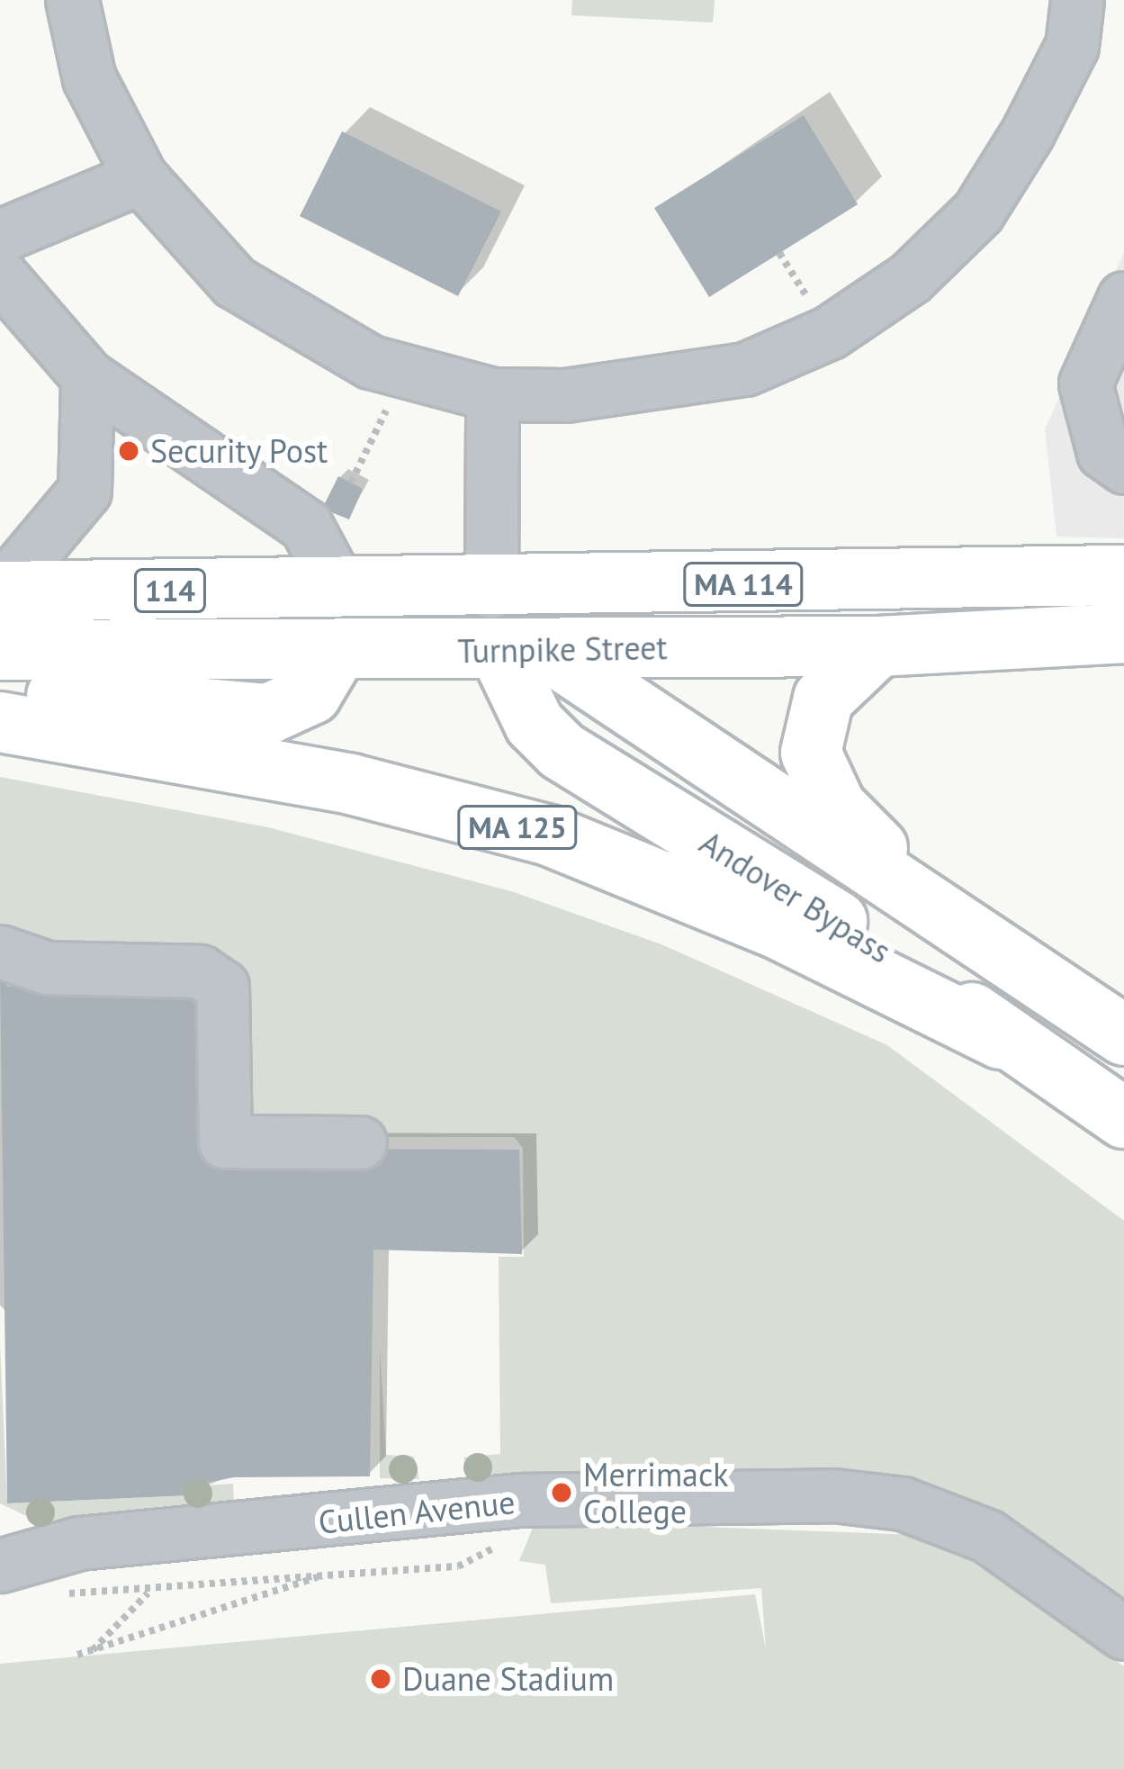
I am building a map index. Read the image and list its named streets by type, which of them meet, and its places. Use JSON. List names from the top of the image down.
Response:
{
  "streets": {
    "main road": [
      "MA 114",
      "114",
      "Turnpike Street",
      "MA 125",
      "Andover Bypass"
    ],
    "street": ["Cullen Avenue"]
  },
  "crossings": [
    ["Turnpike Street", "MA 125"],
    ["Turnpike Street", "Andover Bypass"],
    ["MA 125", "Andover Bypass"]
  ],
  "places": ["Security Post", "Merrimack College", "Duane Stadium"]
}
